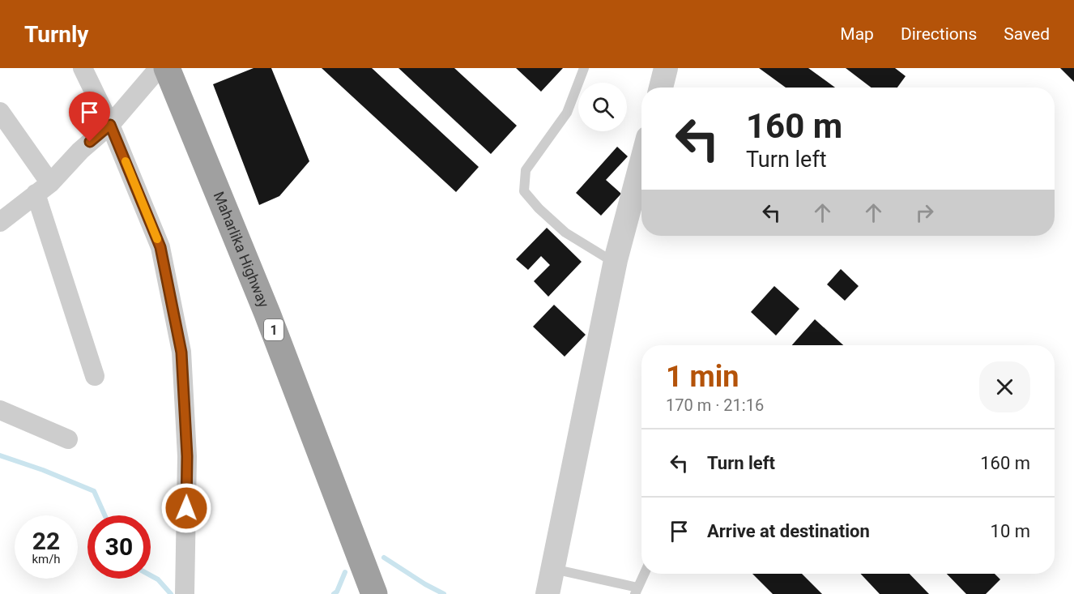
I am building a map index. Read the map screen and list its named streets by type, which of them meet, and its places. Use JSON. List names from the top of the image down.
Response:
{
  "streets": {
    "highway": ["Maharlika Highway", "1"]
  },
  "page": {
    "header": "Turnly",
    "nav": ["Map", "Directions", "Saved"],
    "turn": ["160 m", "Turn left"],
    "heading": ["1 min", "170 m · 21:16"],
    "list": [
      {
        "name": "Turn left",
        "value": "160 m"
      },
      {
        "name": "Arrive at destination",
        "value": "10 m"
      }
    ],
    "speed": "22 km/h",
    "limit": "30"
  }
}
